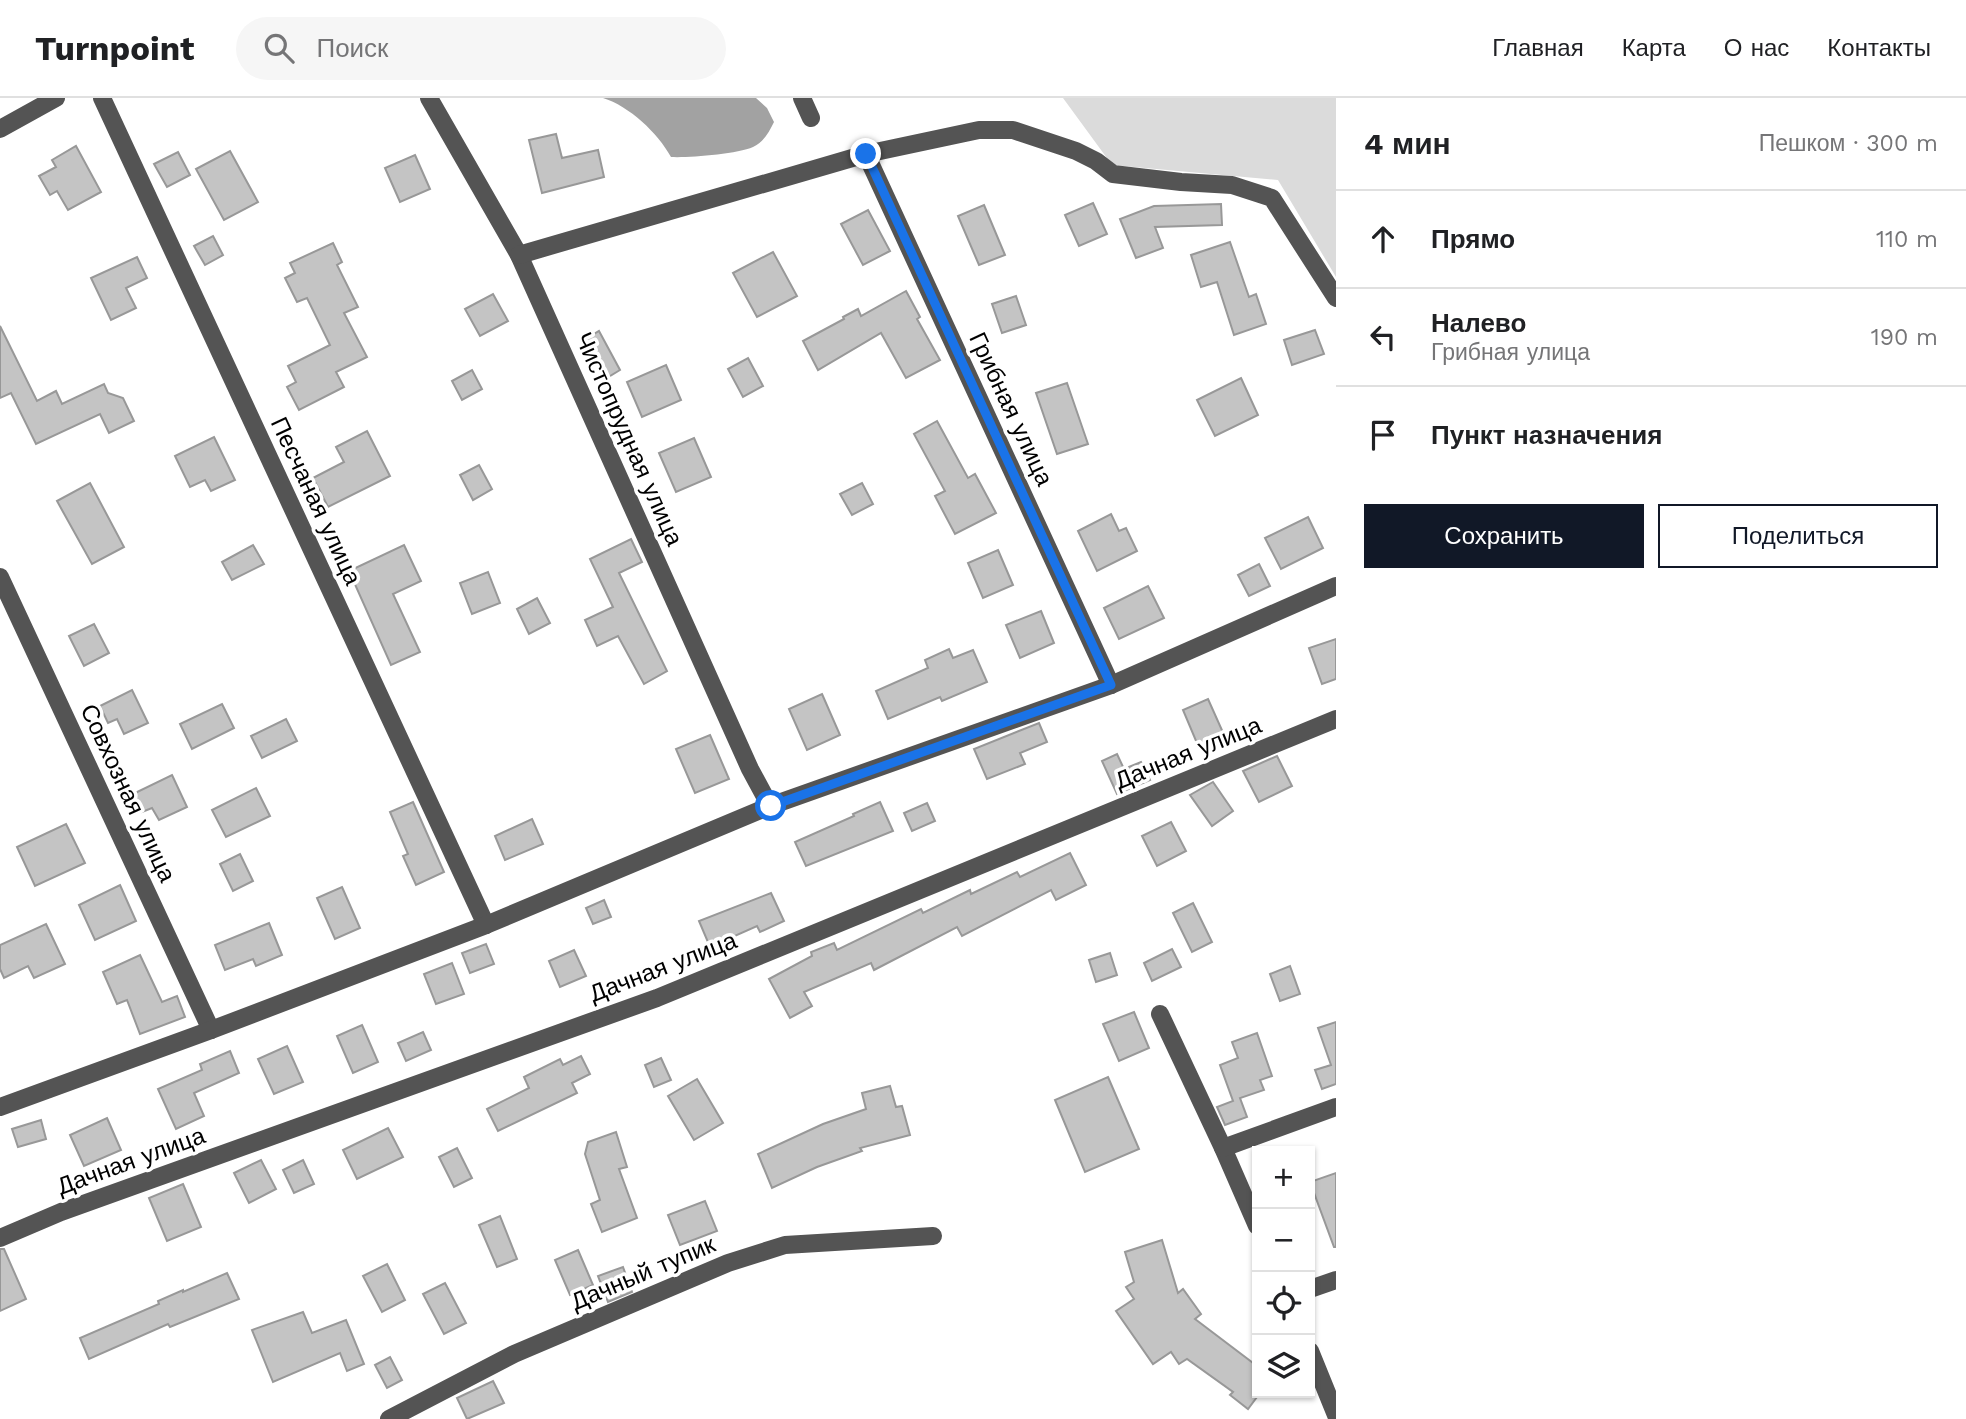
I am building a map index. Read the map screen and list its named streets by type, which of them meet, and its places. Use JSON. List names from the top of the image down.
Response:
{
  "streets": {
    "street": [
      "Грибная улица",
      "Чистопрудная улица",
      "Песчаная улица",
      "Дачная улица",
      "Совхозная улица",
      "Дачный тупик"
    ]
  },
  "page": {
    "header": "Turnpoint",
    "search": "Поиск",
    "nav": [
      "Главная",
      "Карта",
      "О нас",
      "Контакты"
    ],
    "heading": ["4 мин", "Пешком · 300 m"],
    "list": [
      ["Прямо", "110 m"],
      ["Налево", "Грибная улица", "190 m"],
      "Пункт назначения"
    ],
    "buttons": ["Сохранить", "Поделиться"],
    "map_buttons": ["+", "−"]
  }
}
